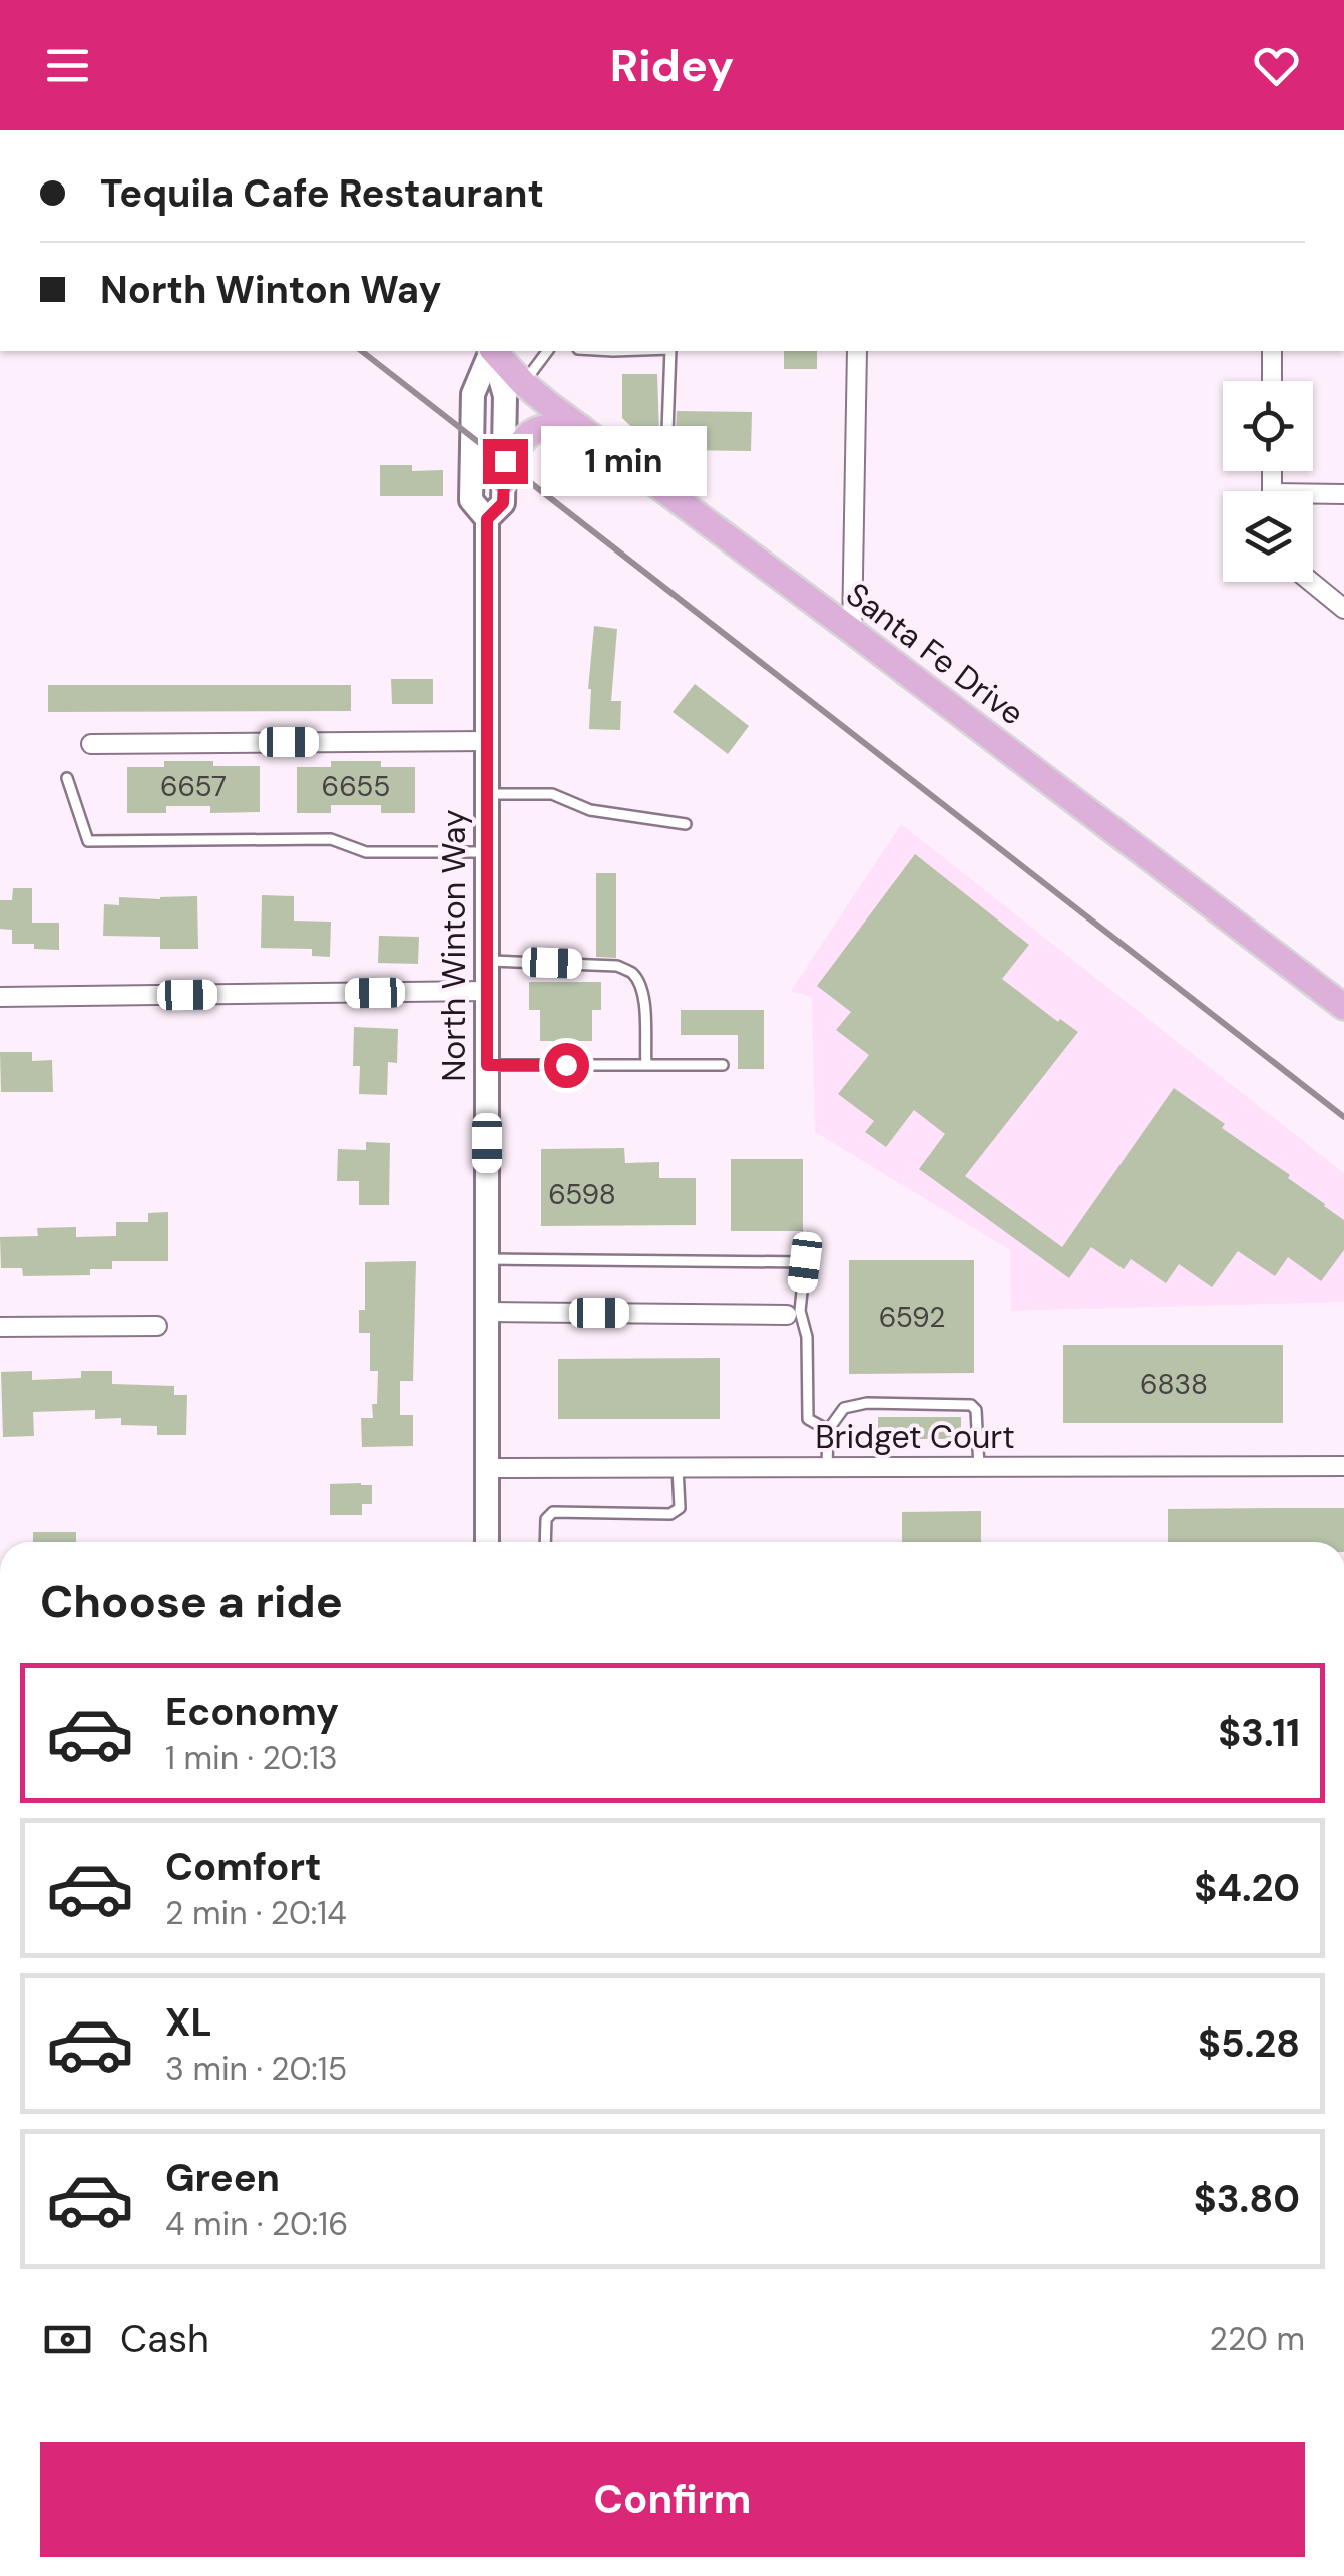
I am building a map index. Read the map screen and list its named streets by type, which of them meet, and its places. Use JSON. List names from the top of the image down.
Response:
{
  "streets": {
    "main road": ["Santa Fe Drive", "North Winton Way"],
    "street": ["Bridget Court"]
  },
  "crossings": [
    ["North Winton Way", "Bridget Court"]
  ],
  "house_numbers": [
    "6657",
    "6655",
    "6598",
    "6592",
    "6838"
  ],
  "page": {
    "header": "Ridey",
    "banner": ["Tequila Cafe Restaurant", "North Winton Way"],
    "bubble": "1 min",
    "heading": "Choose a ride",
    "list": [
      {
        "name": "Economy",
        "note": "1 min · 20:13",
        "value": "$3.11"
      },
      {
        "name": "Comfort",
        "note": "2 min · 20:14",
        "value": "$4.20"
      },
      {
        "name": "XL",
        "note": "3 min · 20:15",
        "value": "$5.28"
      },
      {
        "name": "Green",
        "note": "4 min · 20:16",
        "value": "$3.80"
      }
    ],
    "pay": ["Cash", "220 m"],
    "buttons": "Confirm"
  }
}
